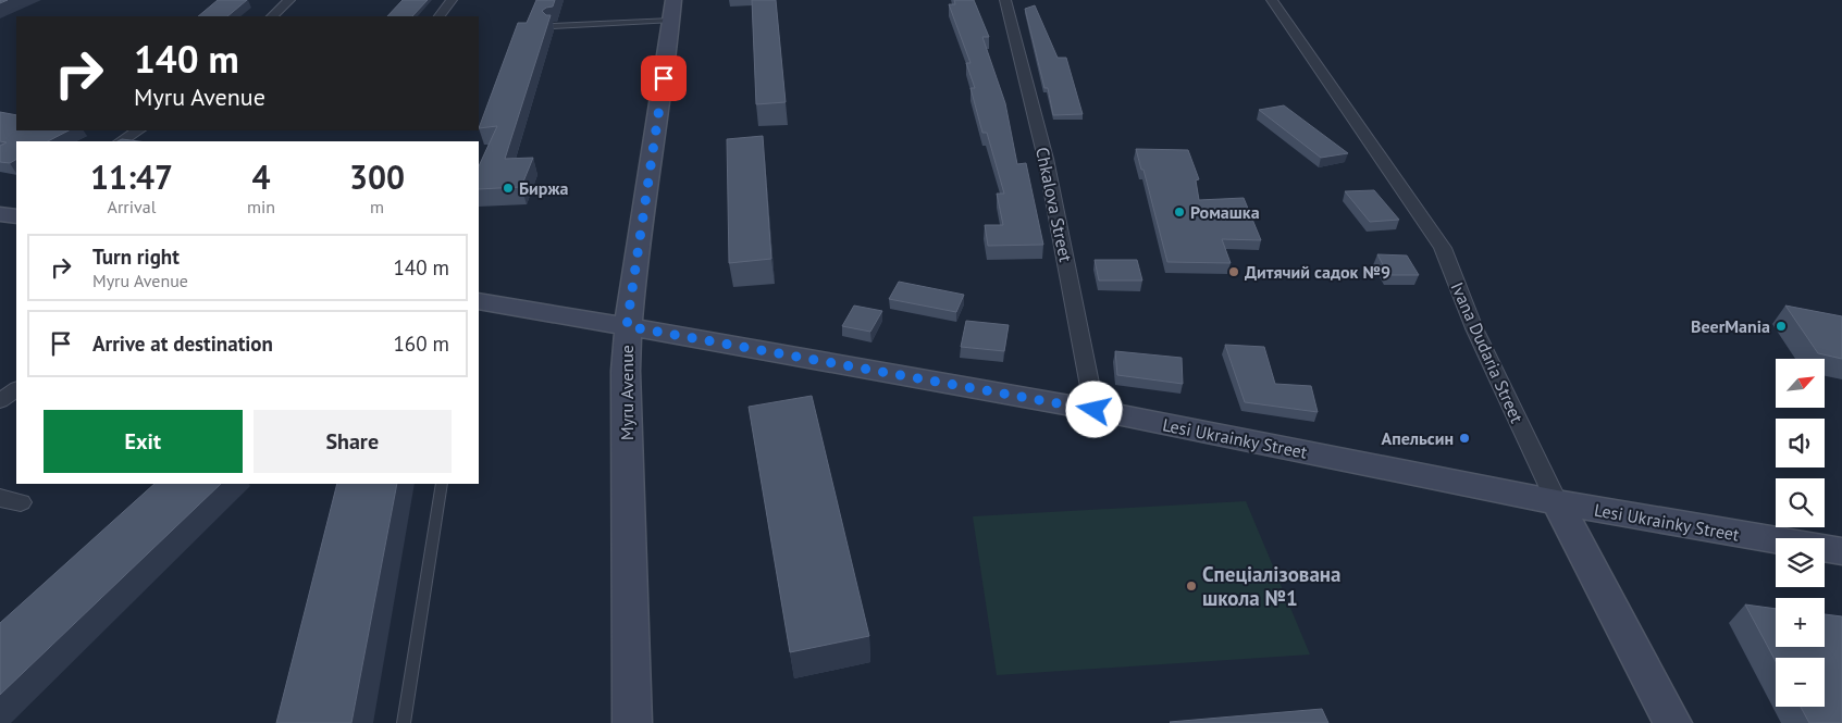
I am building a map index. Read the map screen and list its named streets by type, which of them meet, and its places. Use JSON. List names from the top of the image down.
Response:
{
  "streets": {
    "street": [
      "Chkalova Street",
      "Ivana Dudaria Street",
      "Myru Avenue",
      "Lesi Ukrainky Street"
    ]
  },
  "crossings": [
    ["Chkalova Street", "Lesi Ukrainky Street"],
    ["Ivana Dudaria Street", "Lesi Ukrainky Street"],
    ["Myru Avenue", "Lesi Ukrainky Street"]
  ],
  "places": [
    "Биржа",
    "Ромашка",
    "Дитячий садок №9",
    "BeerMania",
    "Апельсин",
    "Спеціалізована школа №1"
  ],
  "north": "top right",
  "page": {
    "turn": ["140 m", "Myru Avenue"],
    "eta": [
      "11:47",
      "Arrival",
      "4",
      "min",
      "300",
      "m"
    ],
    "list": [
      {
        "name": "Turn right",
        "note": "Myru Avenue",
        "value": "140 m"
      },
      {
        "name": "Arrive at destination",
        "value": "160 m"
      }
    ],
    "map_buttons": ["+", "−"],
    "buttons": ["Exit", "Share"]
  }
}
